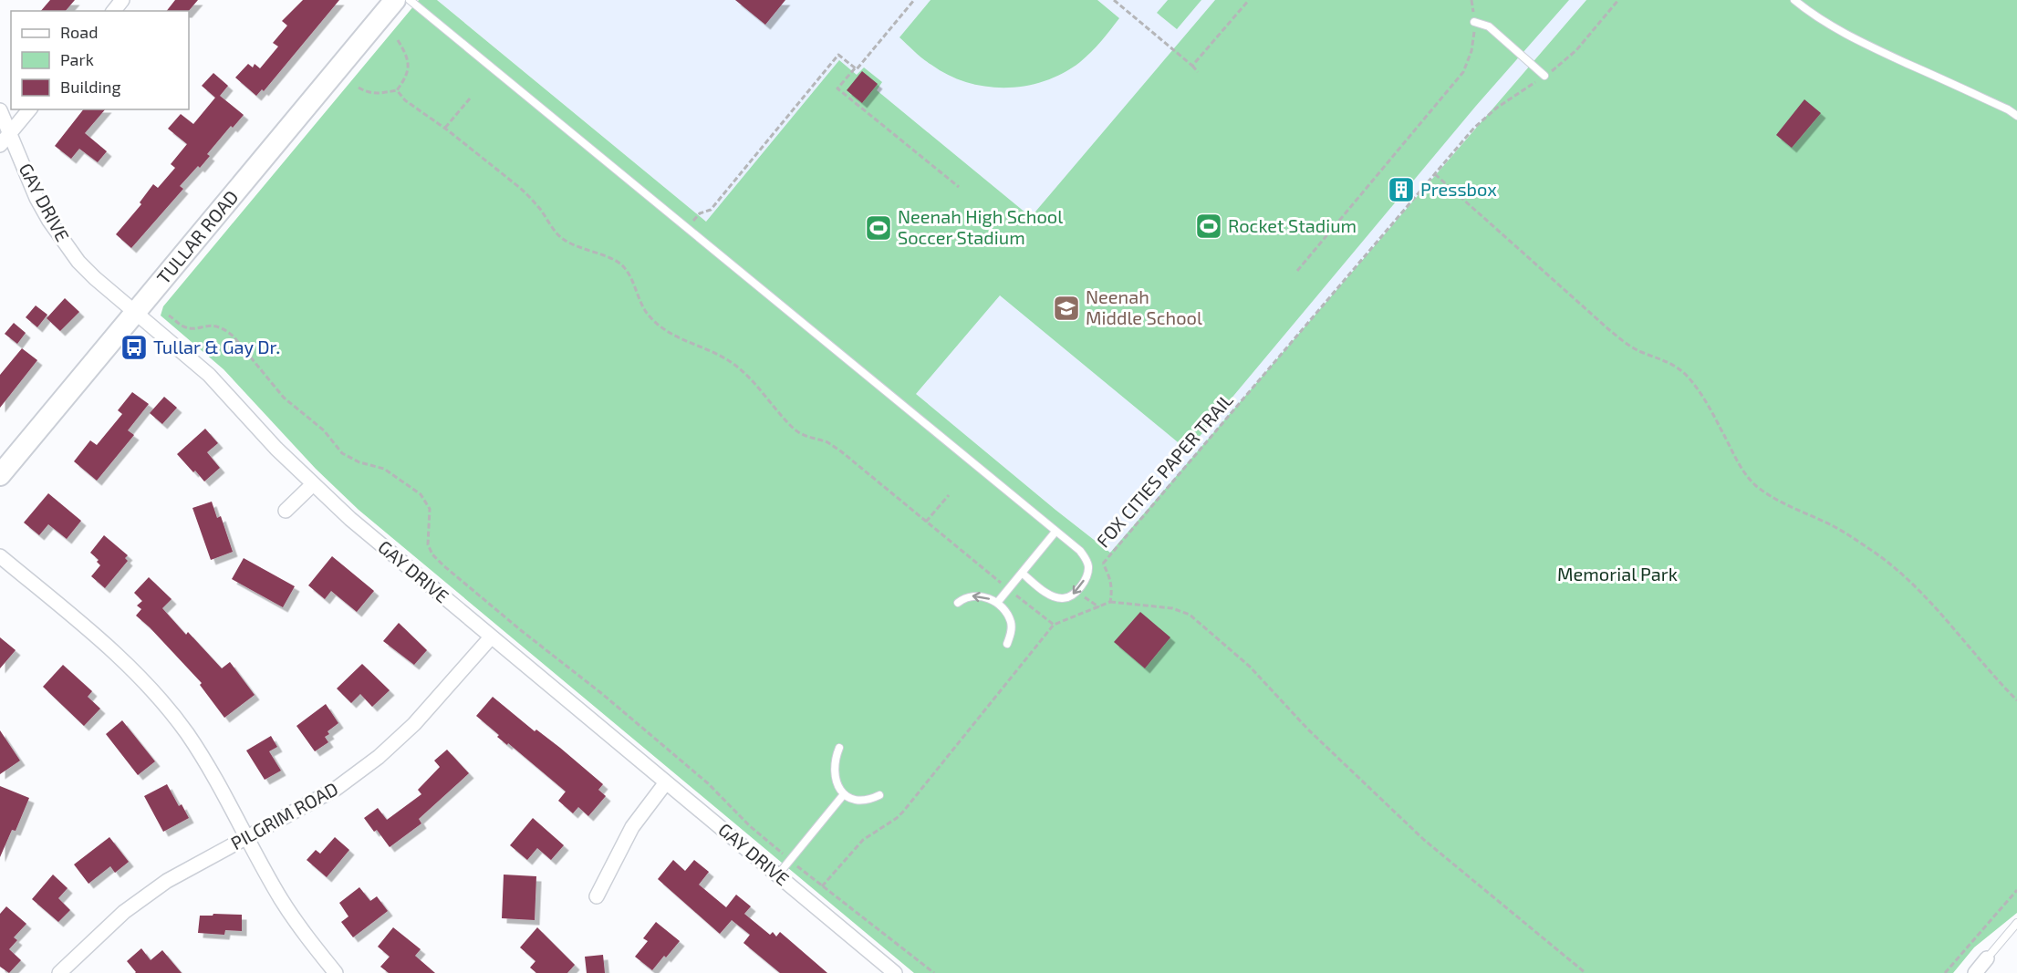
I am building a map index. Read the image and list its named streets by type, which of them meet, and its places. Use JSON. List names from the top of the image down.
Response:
{
  "streets": {
    "main road": ["TULLAR ROAD"],
    "street": ["GAY DRIVE", "PILGRIM ROAD"],
    "path": ["FOX CITIES PAPER TRAIL"]
  },
  "crossings": [
    ["GAY DRIVE", "TULLAR ROAD"],
    ["GAY DRIVE", "PILGRIM ROAD"]
  ],
  "parks": ["Memorial Park"],
  "places": {
    "building": ["Pressbox"],
    "sports": ["Rocket Stadium", "Neenah High School Soccer Stadium"],
    "school or university": ["Neenah Middle School"],
    "bus stop": ["Tullar & Gay Dr."]
  },
  "legend": ["Road", "Park", "Building"]
}
